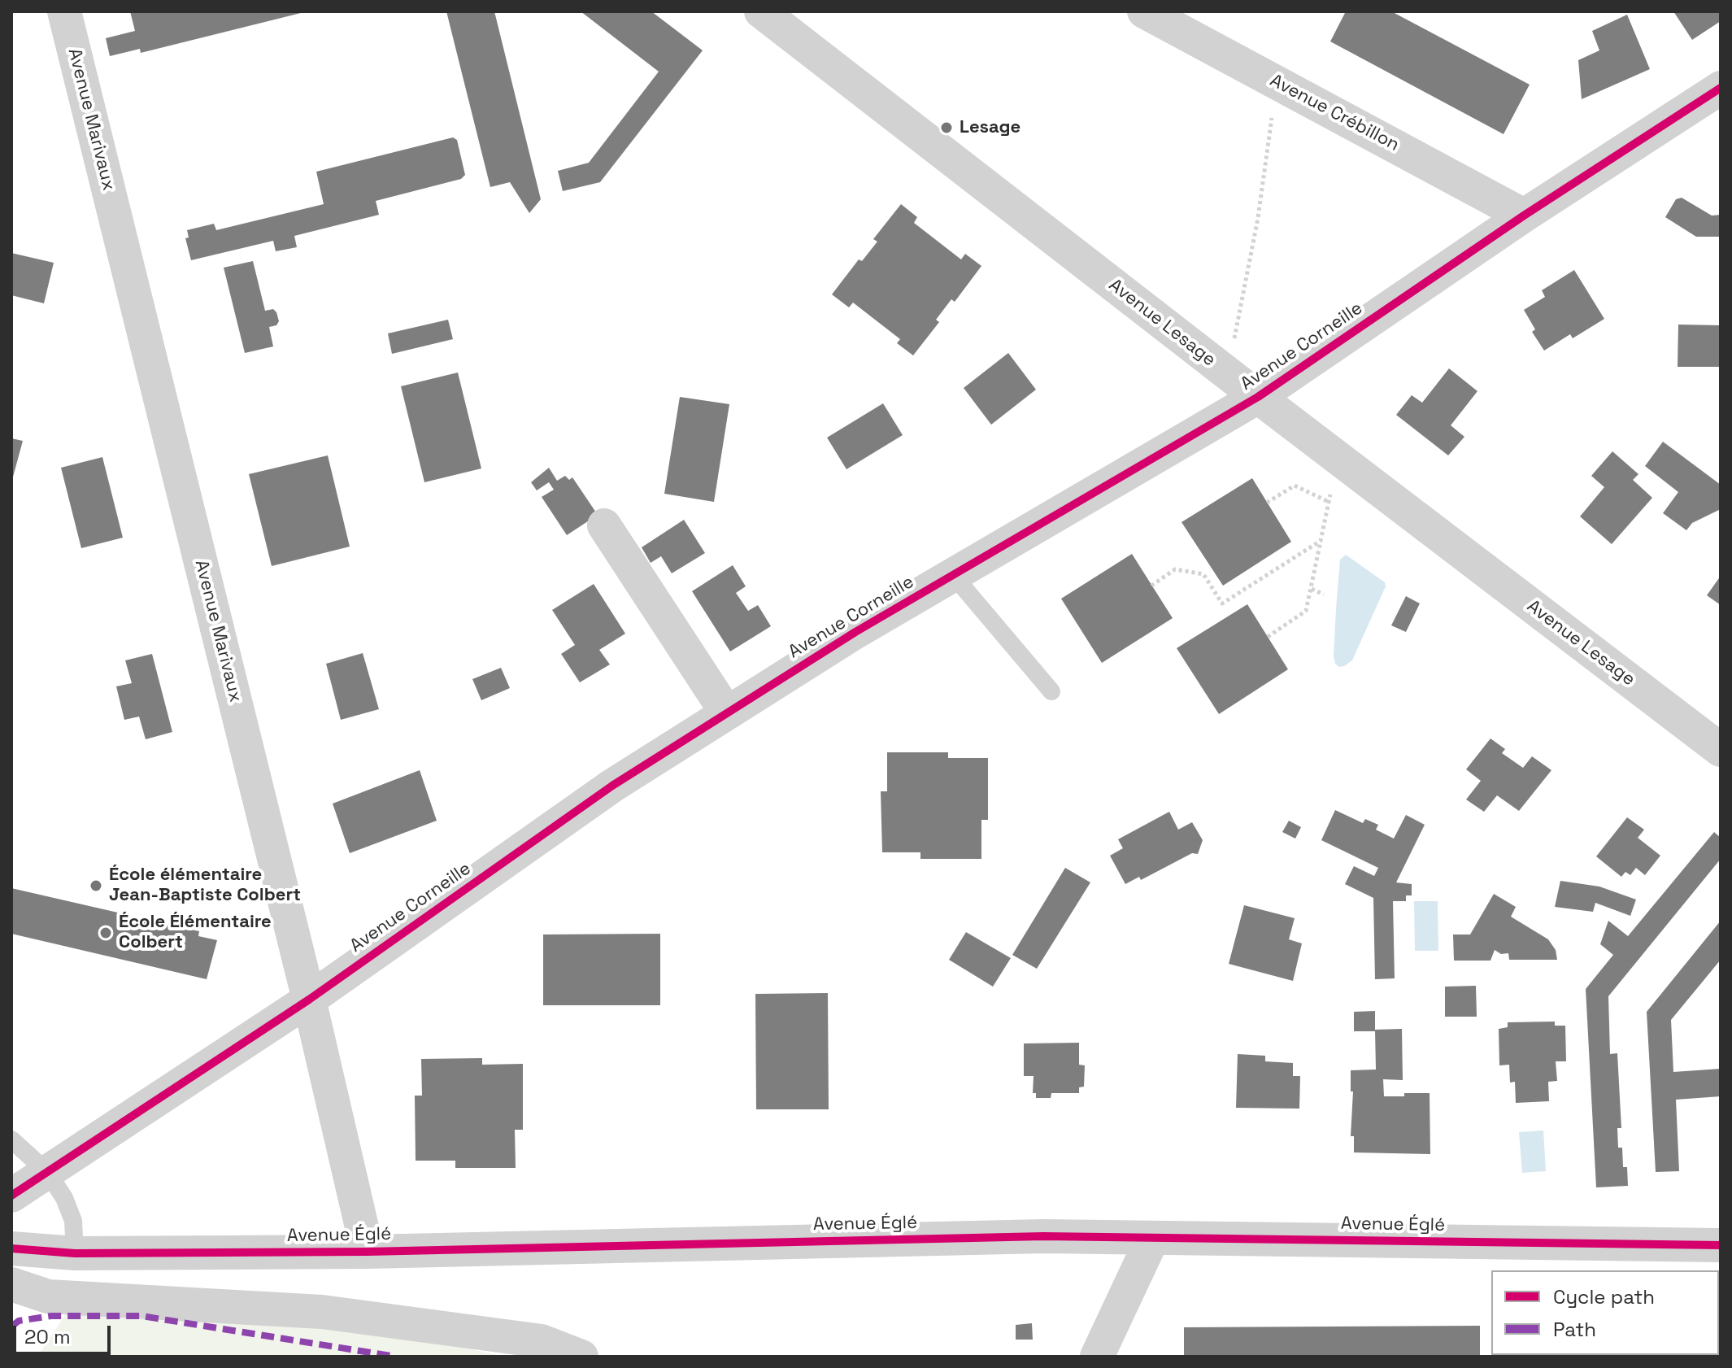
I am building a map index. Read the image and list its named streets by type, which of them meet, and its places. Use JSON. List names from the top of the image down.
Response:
{
  "streets": {
    "street": [
      "Avenue Crébillon",
      "Avenue Marivaux",
      "Avenue Lesage",
      "Avenue Corneille",
      "Avenue Églé"
    ]
  },
  "crossings": [
    ["Avenue Crébillon", "Avenue Corneille"],
    ["Avenue Marivaux", "Avenue Corneille"],
    ["Avenue Marivaux", "Avenue Églé"],
    ["Avenue Lesage", "Avenue Corneille"]
  ],
  "places": ["Lesage", "École élémentaire Jean-Baptiste Colbert", "École Élémentaire Colbert"],
  "legend": ["Cycle path", "Path"],
  "scale_bar": "20 m"
}
